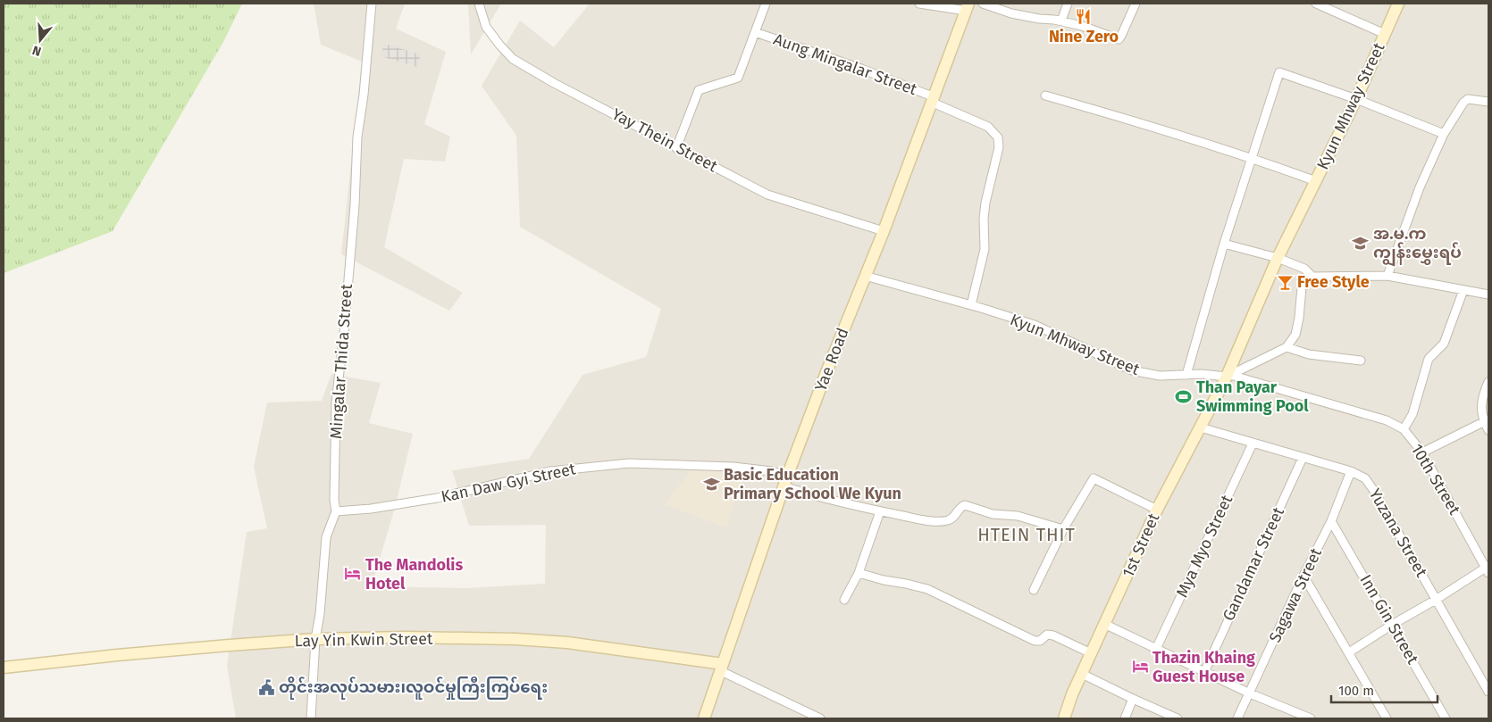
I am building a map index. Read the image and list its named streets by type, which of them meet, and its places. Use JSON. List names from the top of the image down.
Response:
{
  "streets": {
    "street": [
      "Aung Mingalar Street",
      "Kyun Mhway Street",
      "Yay Thein Street",
      "Yae Road",
      "Mingalar Thida Street",
      "10th Street",
      "Kan Daw Gyi Street",
      "Yuzana Street",
      "1st Street",
      "Mya Myo Street",
      "Gandamar Street",
      "Sagawa Street",
      "Inn Gin Street",
      "Lay Yin Kwin Street"
    ]
  },
  "crossings": [
    ["Aung Mingalar Street", "Kyun Mhway Street"],
    ["Aung Mingalar Street", "Yae Road"],
    ["Kyun Mhway Street", "Yae Road"],
    ["Kyun Mhway Street", "10th Street"],
    ["Kyun Mhway Street", "1st Street"],
    ["Yay Thein Street", "Yae Road"],
    ["Yae Road", "Kan Daw Gyi Street"],
    ["Yae Road", "Lay Yin Kwin Street"],
    ["Mingalar Thida Street", "Kan Daw Gyi Street"],
    ["Mingalar Thida Street", "Lay Yin Kwin Street"],
    ["10th Street", "1st Street"],
    ["Yuzana Street", "1st Street"],
    ["Yuzana Street", "Mya Myo Street"],
    ["Yuzana Street", "Gandamar Street"],
    ["Yuzana Street", "Sagawa Street"],
    ["Sagawa Street", "Inn Gin Street"]
  ],
  "districts": ["HTEIN THIT"],
  "places": {
    "restaurant": ["Nine Zero"],
    "school or university": ["အ.မ.က ကျွန်းမွှေးရပ်", "Basic Education Primary School We Kyun"],
    "bar": ["Free Style"],
    "sports": ["Than Payar Swimming Pool"],
    "hotel": ["The Mandolis Hotel", "Thazin Khaing Guest House"],
    "public building": ["တိုင်းအလုပ်သမား၊လူဝင်မှုကြီးကြပ်ရေး"]
  },
  "scale_bar": "100 m",
  "north": "bottom"
}
